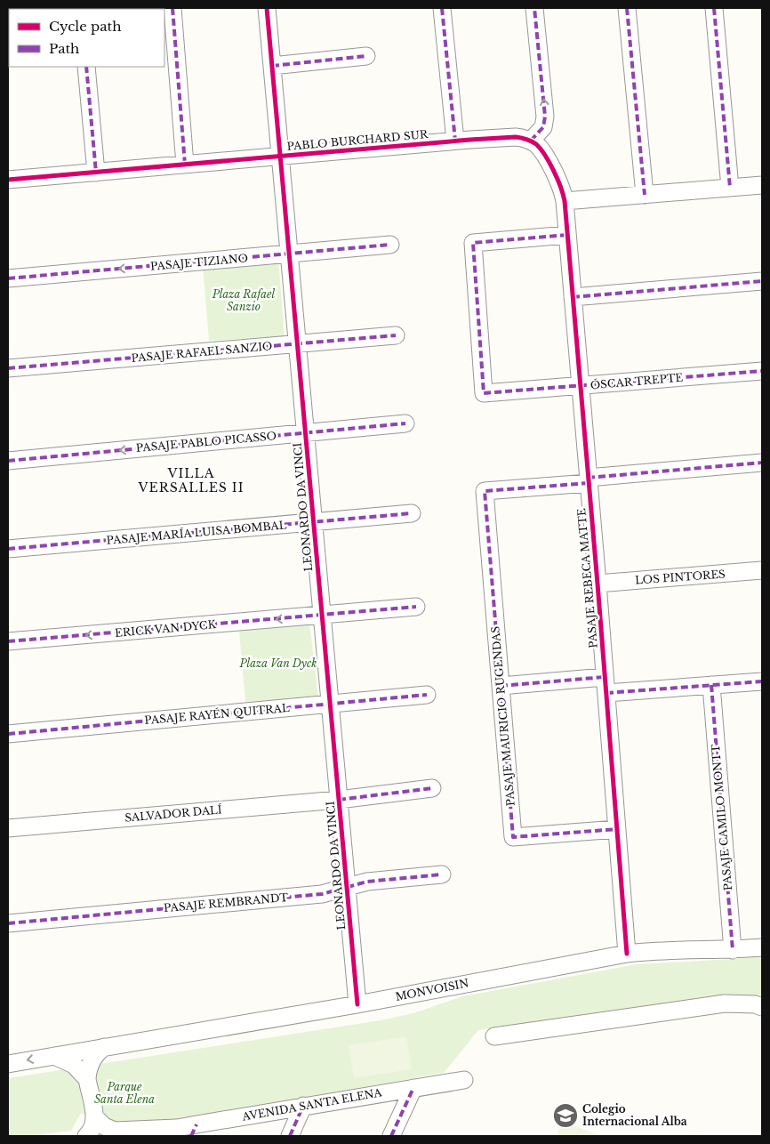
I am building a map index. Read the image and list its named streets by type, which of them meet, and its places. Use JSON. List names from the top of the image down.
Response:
{
  "streets": {
    "street": [
      "PABLO BURCHARD SUR",
      "PASAJE TIZIANO",
      "PASAJE RAFAEL SANZIO",
      "ÓSCAR TREPTE",
      "PASAJE PABLO PICASSO",
      "LEONARDO DA VINCI",
      "PASAJE MARÍA LUISA BOMBAL",
      "LOS PINTORES",
      "PASAJE REBECA MATTE",
      "ERICK VAN DYCK",
      "PASAJE RAYÉN QUITRAL",
      "PASAJE MAURICIO RUGENDAS",
      "SALVADOR DALÍ",
      "PASAJE CAMILO MONTT",
      "PASAJE REMBRANDT",
      "MONVOISIN",
      "AVENIDA SANTA ELENA"
    ]
  },
  "crossings": [
    ["PABLO BURCHARD SUR", "LEONARDO DA VINCI"],
    ["PASAJE TIZIANO", "LEONARDO DA VINCI"],
    ["PASAJE RAFAEL SANZIO", "LEONARDO DA VINCI"],
    ["ÓSCAR TREPTE", "PASAJE REBECA MATTE"],
    ["PASAJE PABLO PICASSO", "LEONARDO DA VINCI"],
    ["LEONARDO DA VINCI", "PASAJE MARÍA LUISA BOMBAL"],
    ["LEONARDO DA VINCI", "ERICK VAN DYCK"],
    ["LEONARDO DA VINCI", "PASAJE RAYÉN QUITRAL"],
    ["LEONARDO DA VINCI", "SALVADOR DALÍ"],
    ["LEONARDO DA VINCI", "PASAJE REMBRANDT"],
    ["LEONARDO DA VINCI", "MONVOISIN"],
    ["LOS PINTORES", "PASAJE REBECA MATTE"],
    ["PASAJE REBECA MATTE", "PASAJE MAURICIO RUGENDAS"],
    ["PASAJE REBECA MATTE", "MONVOISIN"],
    ["PASAJE CAMILO MONTT", "MONVOISIN"]
  ],
  "one_way": ["PASAJE TIZIANO", "PASAJE PABLO PICASSO", "ERICK VAN DYCK"],
  "districts": ["VILLA VERSALLES II"],
  "parks": ["Plaza Rafael Sanzio", "Plaza Van Dyck", "Parque Santa Elena"],
  "places": {
    "school or university": ["Colegio Internacional Alba"]
  },
  "legend": ["Cycle path", "Path"]
}
